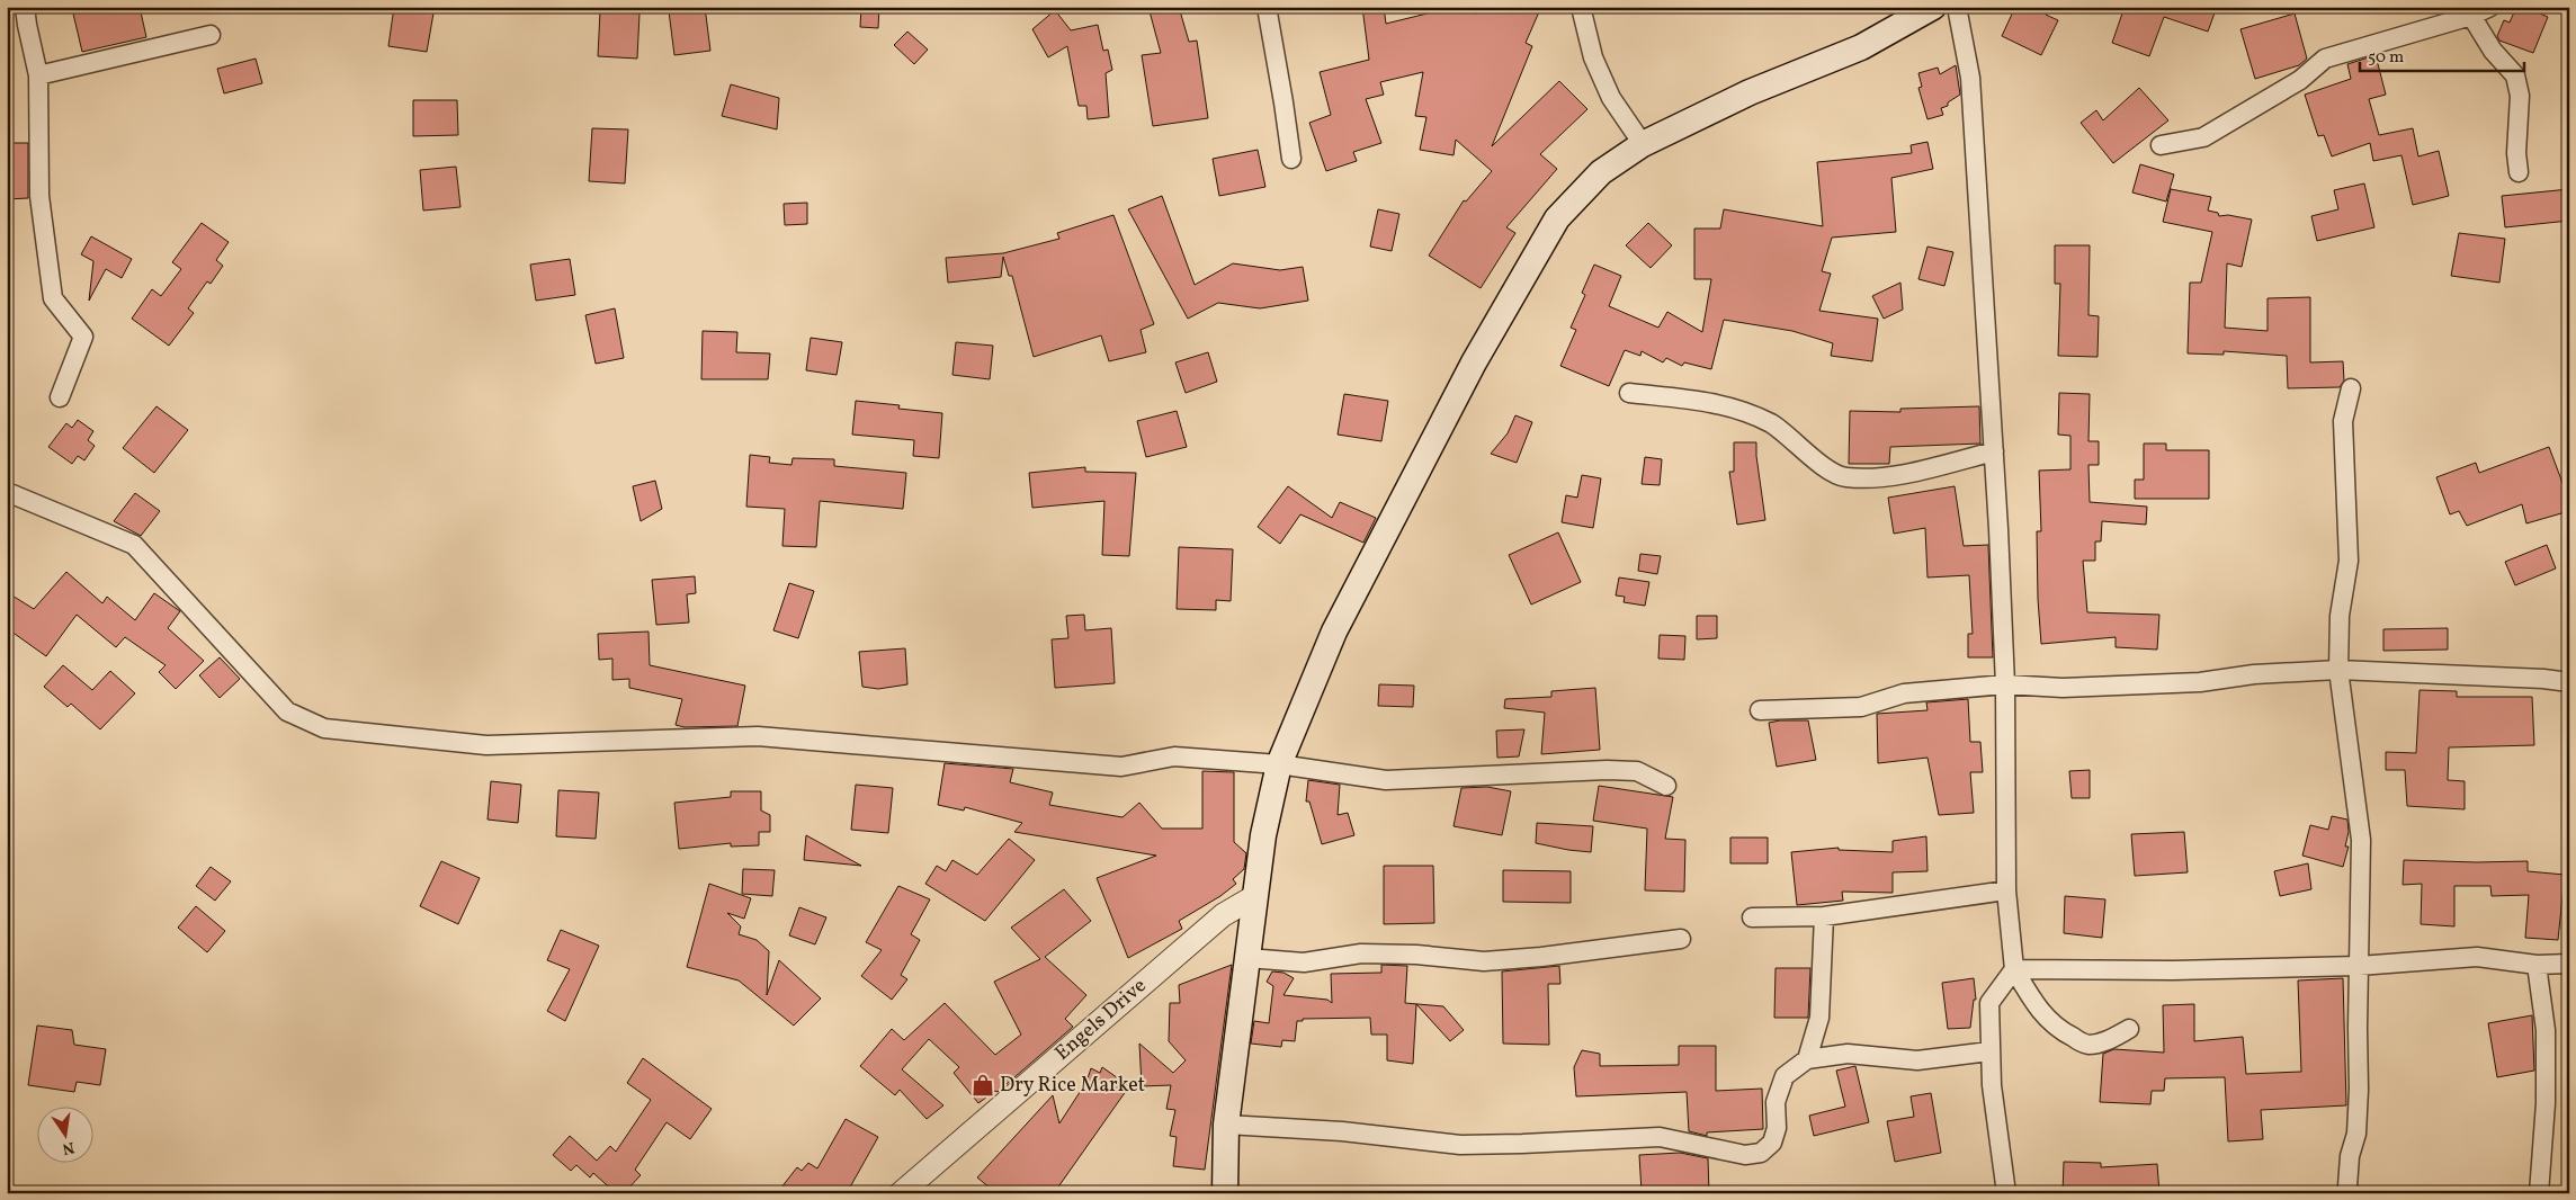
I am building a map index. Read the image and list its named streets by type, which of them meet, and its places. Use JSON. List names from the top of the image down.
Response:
{
  "streets": {
    "street": ["Engels Drive"]
  },
  "places": {
    "shop": ["Dry Rice Market"]
  },
  "scale_bar": "50 m",
  "north": "bottom"
}
